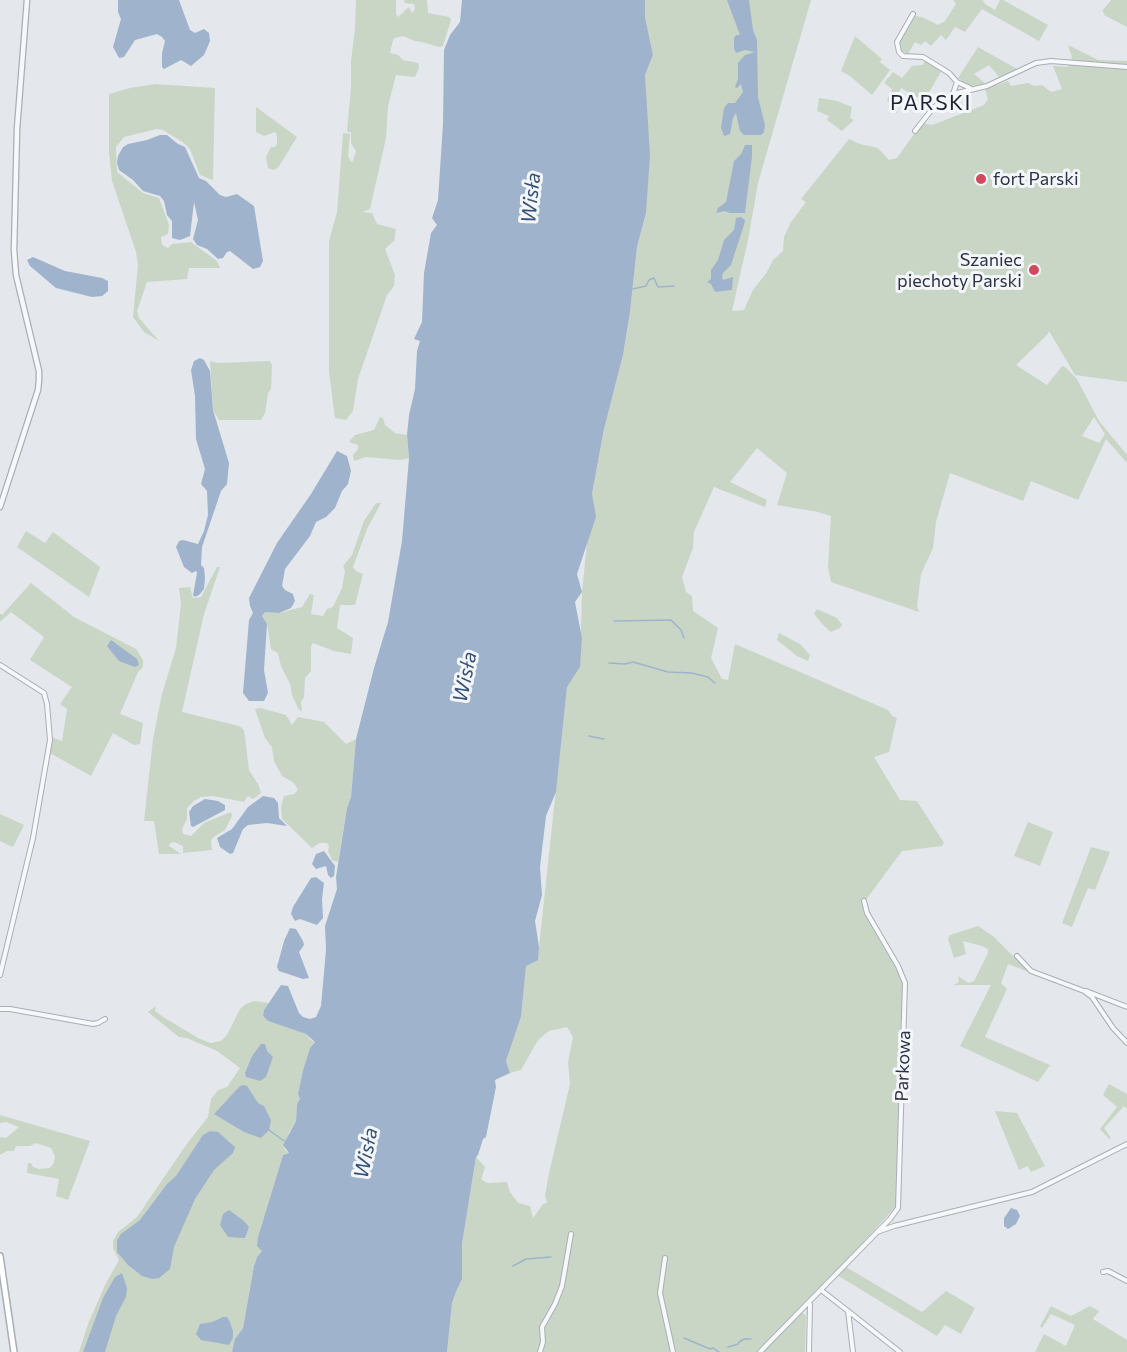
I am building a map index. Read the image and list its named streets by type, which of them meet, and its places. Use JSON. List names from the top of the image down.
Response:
{
  "streets": {
    "street": ["Parkowa"]
  },
  "districts": ["PARSKI"],
  "water": ["Wisła"],
  "places": ["fort Parski", "Szaniec piechoty Parski"]
}
